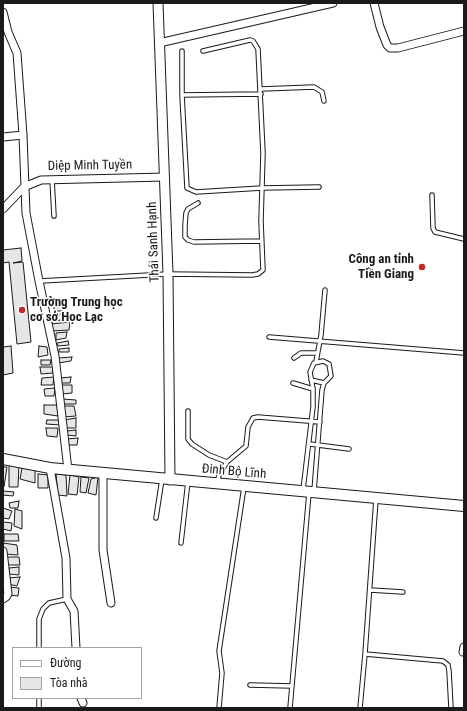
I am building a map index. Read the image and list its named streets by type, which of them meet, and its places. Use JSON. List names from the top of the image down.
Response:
{
  "streets": {
    "main road": ["Đinh Bộ Lĩnh"],
    "street": ["Diệp Minh Tuyền", "Thái Sanh Hạnh"]
  },
  "crossings": [
    ["Diệp Minh Tuyền", "Thái Sanh Hạnh"],
    ["Thái Sanh Hạnh", "Đinh Bộ Lĩnh"]
  ],
  "places": ["Công an tỉnh Tiền Giang", "Trường Trung học cơ sở Học Lạc"],
  "legend": ["Đường", "Tòa nhà"]
}
